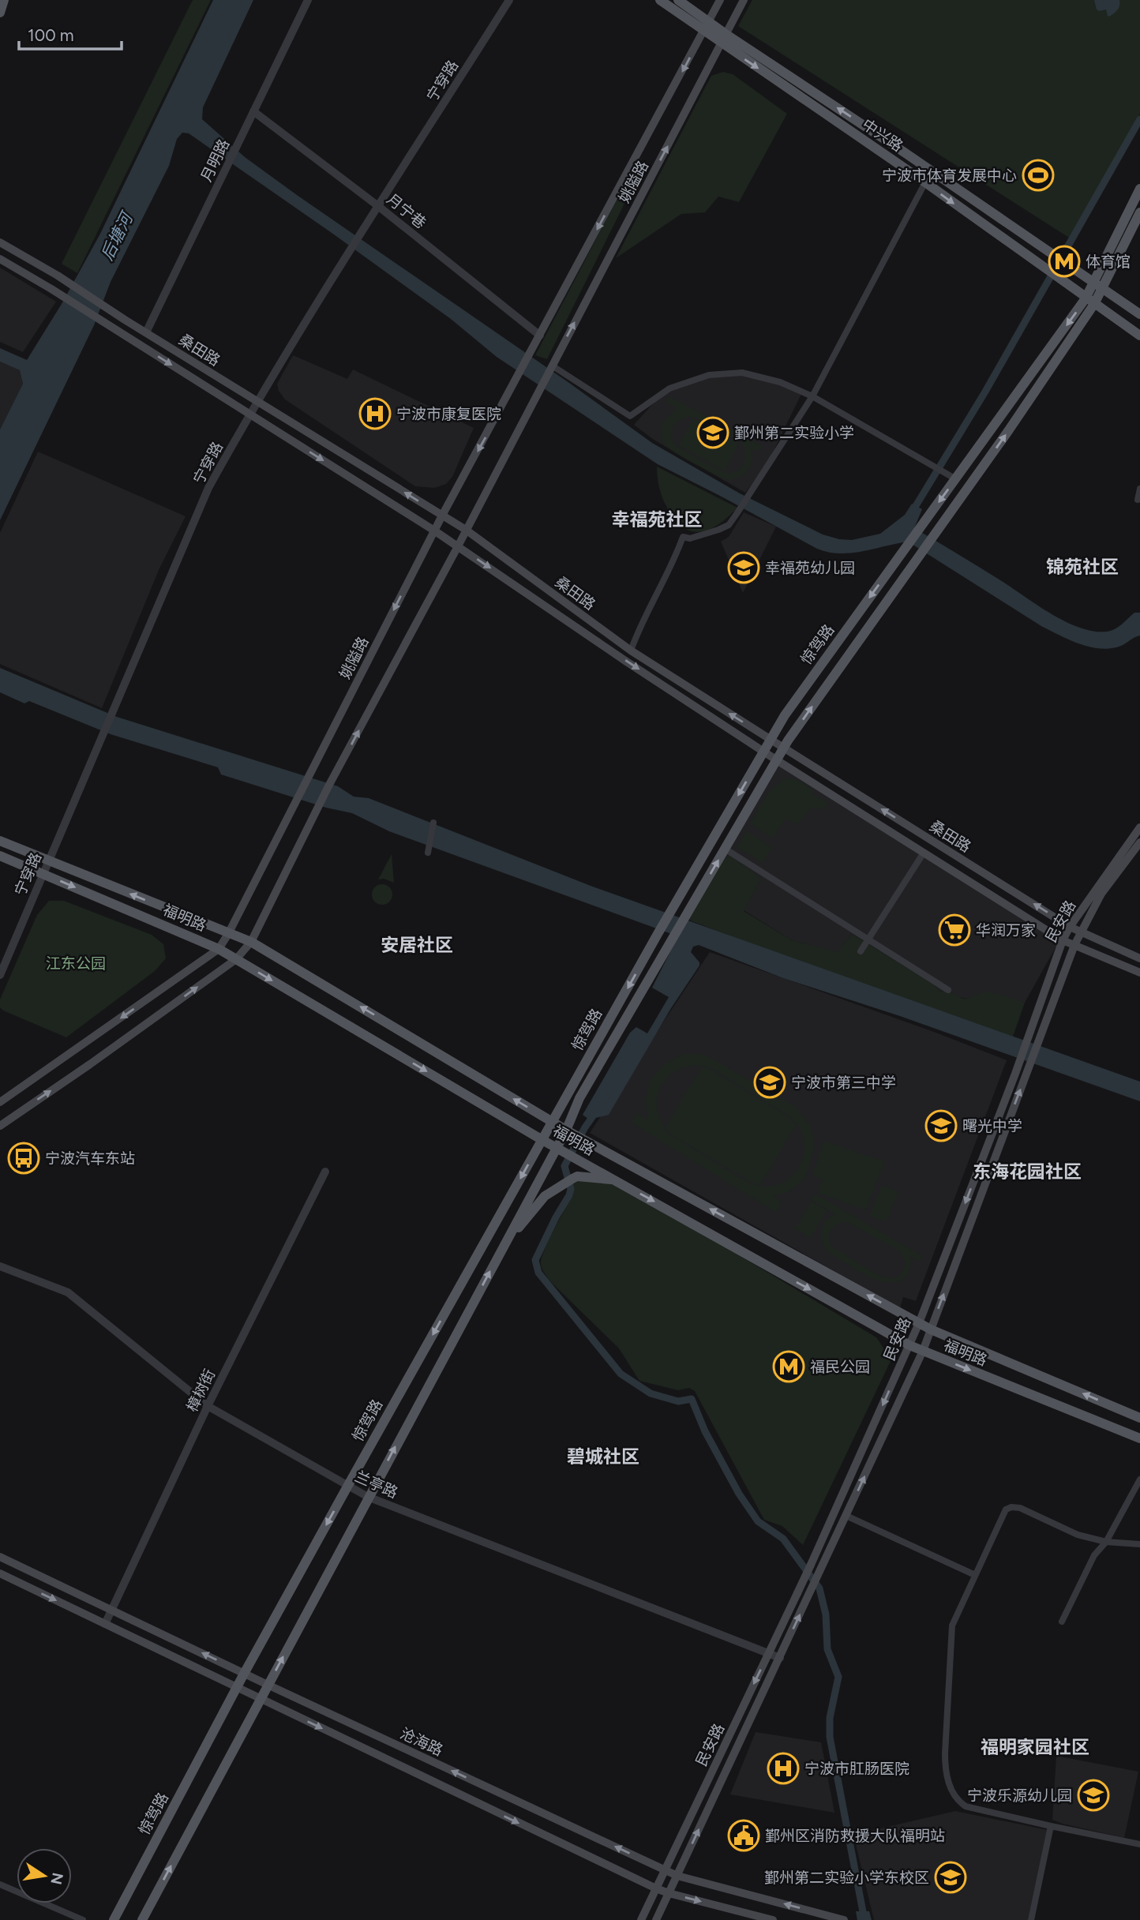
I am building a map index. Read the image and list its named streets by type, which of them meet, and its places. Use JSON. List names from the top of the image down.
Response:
{
  "streets": {
    "main road": [
      "中兴路",
      "姚隘路",
      "桑田路",
      "惊驾路",
      "福明路",
      "民安路",
      "沧海路"
    ],
    "street": [
      "宁穿路",
      "月明路",
      "月宁巷",
      "樟树街",
      "兰亭路"
    ]
  },
  "crossings": [
    ["宁穿路", "月宁巷"],
    ["宁穿路", "桑田路"],
    ["宁穿路", "福明路"],
    ["中兴路", "姚隘路"],
    ["中兴路", "惊驾路"],
    ["月明路", "月宁巷"],
    ["月明路", "桑田路"],
    ["姚隘路", "月宁巷"],
    ["姚隘路", "桑田路"],
    ["姚隘路", "福明路"],
    ["桑田路", "惊驾路"],
    ["桑田路", "民安路"],
    ["惊驾路", "福明路"],
    ["惊驾路", "兰亭路"],
    ["惊驾路", "沧海路"],
    ["福明路", "民安路"],
    ["民安路", "兰亭路"],
    ["民安路", "沧海路"],
    ["樟树街", "兰亭路"],
    ["樟树街", "沧海路"]
  ],
  "districts": [
    "幸福苑社区",
    "锦苑社区",
    "安居社区",
    "东海花园社区",
    "碧城社区",
    "福明家园社区"
  ],
  "water": ["后塘河"],
  "parks": ["江东公园"],
  "places": {
    "sports": ["宁波市体育发展中心"],
    "metro station": ["体育馆", "福民公园"],
    "hospital": ["宁波市康复医院", "宁波市肛肠医院"],
    "school or university": [
      "鄞州第二实验小学",
      "幸福苑幼儿园",
      "宁波市第三中学",
      "曙光中学",
      "宁波乐源幼儿园",
      "鄞州第二实验小学东校区"
    ],
    "supermarket": ["华润万家"],
    "bus stop": ["宁波汽车东站"],
    "public building": ["鄞州区消防救援大队福明站"]
  },
  "scale_bar": "100 m",
  "north": "right"
}
